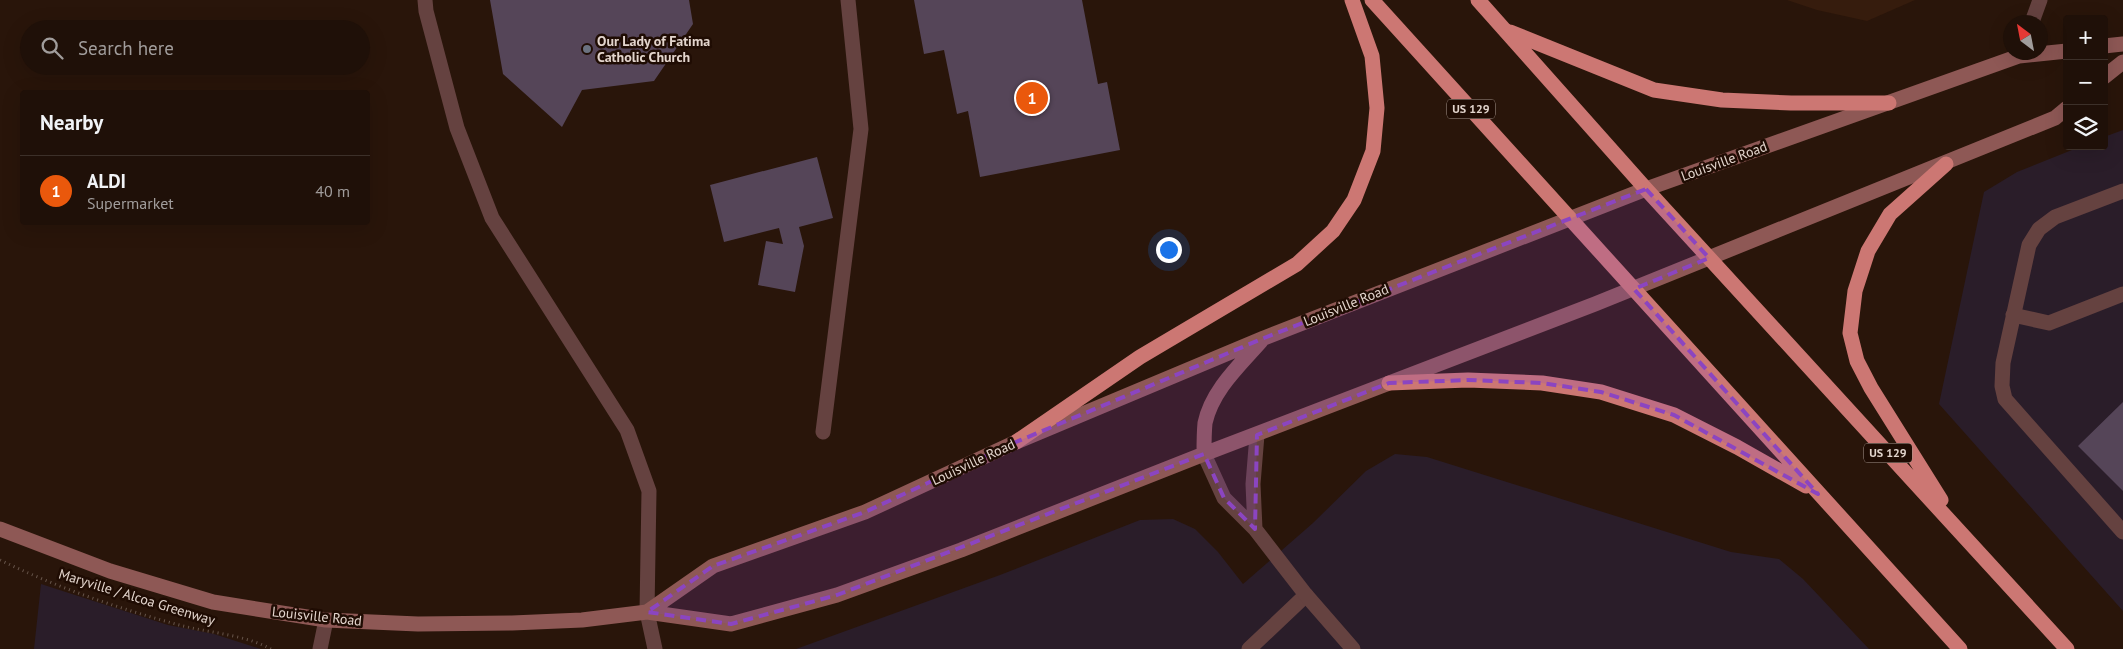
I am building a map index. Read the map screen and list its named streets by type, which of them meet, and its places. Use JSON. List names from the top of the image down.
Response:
{
  "streets": {
    "highway": ["US 129"],
    "main road": ["Louisville Road"],
    "path": ["Maryville / Alcoa Greenway"]
  },
  "crossings": [
    ["US 129", "Louisville Road"]
  ],
  "places": ["Our Lady of Fatima Catholic Church"],
  "north": "top left",
  "page": {
    "map_buttons": ["+", "−"],
    "search": "Search here",
    "pins": "1",
    "heading": "Nearby",
    "list": [
      {
        "mark": "1",
        "name": "ALDI",
        "note": "Supermarket",
        "value": "40 m"
      }
    ]
  }
}
